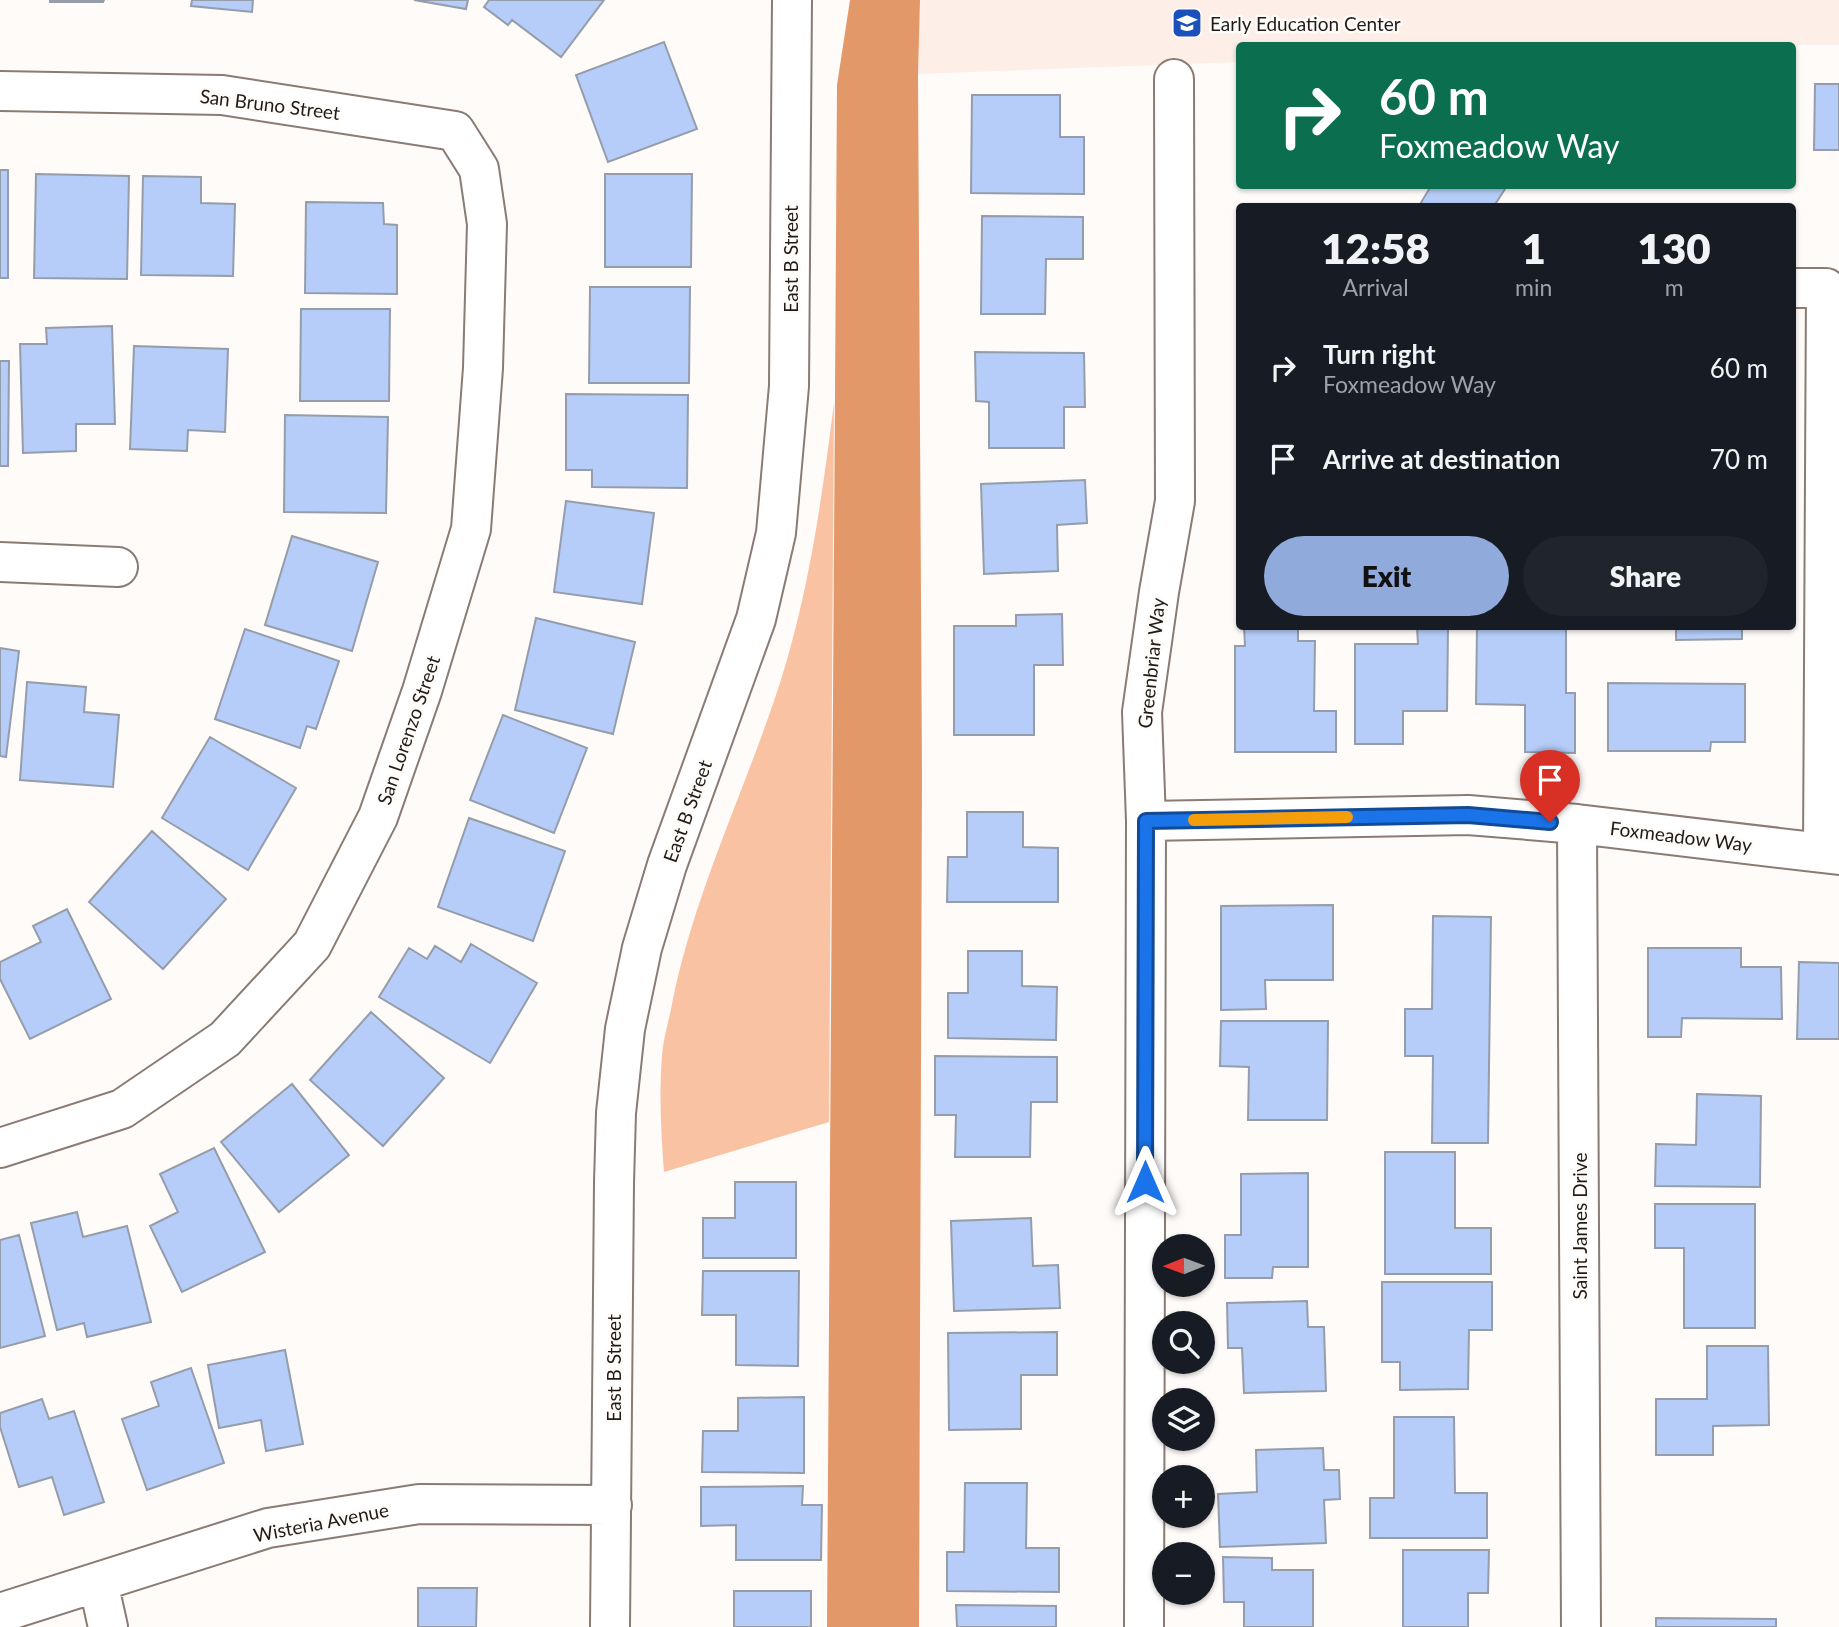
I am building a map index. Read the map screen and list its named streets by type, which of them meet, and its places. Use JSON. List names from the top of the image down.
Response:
{
  "streets": {
    "street": [
      "San Bruno Street",
      "East B Street",
      "Greenbriar Way",
      "San Lorenzo Street",
      "Foxmeadow Way",
      "Saint James Drive",
      "Wisteria Avenue"
    ]
  },
  "crossings": [
    ["San Bruno Street", "San Lorenzo Street"],
    ["East B Street", "Wisteria Avenue"],
    ["Greenbriar Way", "Foxmeadow Way"],
    ["Foxmeadow Way", "Saint James Drive"]
  ],
  "places": {
    "school or university": ["Early Education Center"]
  },
  "north": "left",
  "page": {
    "turn": ["60 m", "Foxmeadow Way"],
    "eta": [
      "12:58",
      "Arrival",
      "1",
      "min",
      "130",
      "m"
    ],
    "list": [
      {
        "name": "Turn right",
        "note": "Foxmeadow Way",
        "value": "60 m"
      },
      {
        "name": "Arrive at destination",
        "value": "70 m"
      }
    ],
    "buttons": ["Exit", "Share"],
    "map_buttons": ["+", "−"]
  }
}
